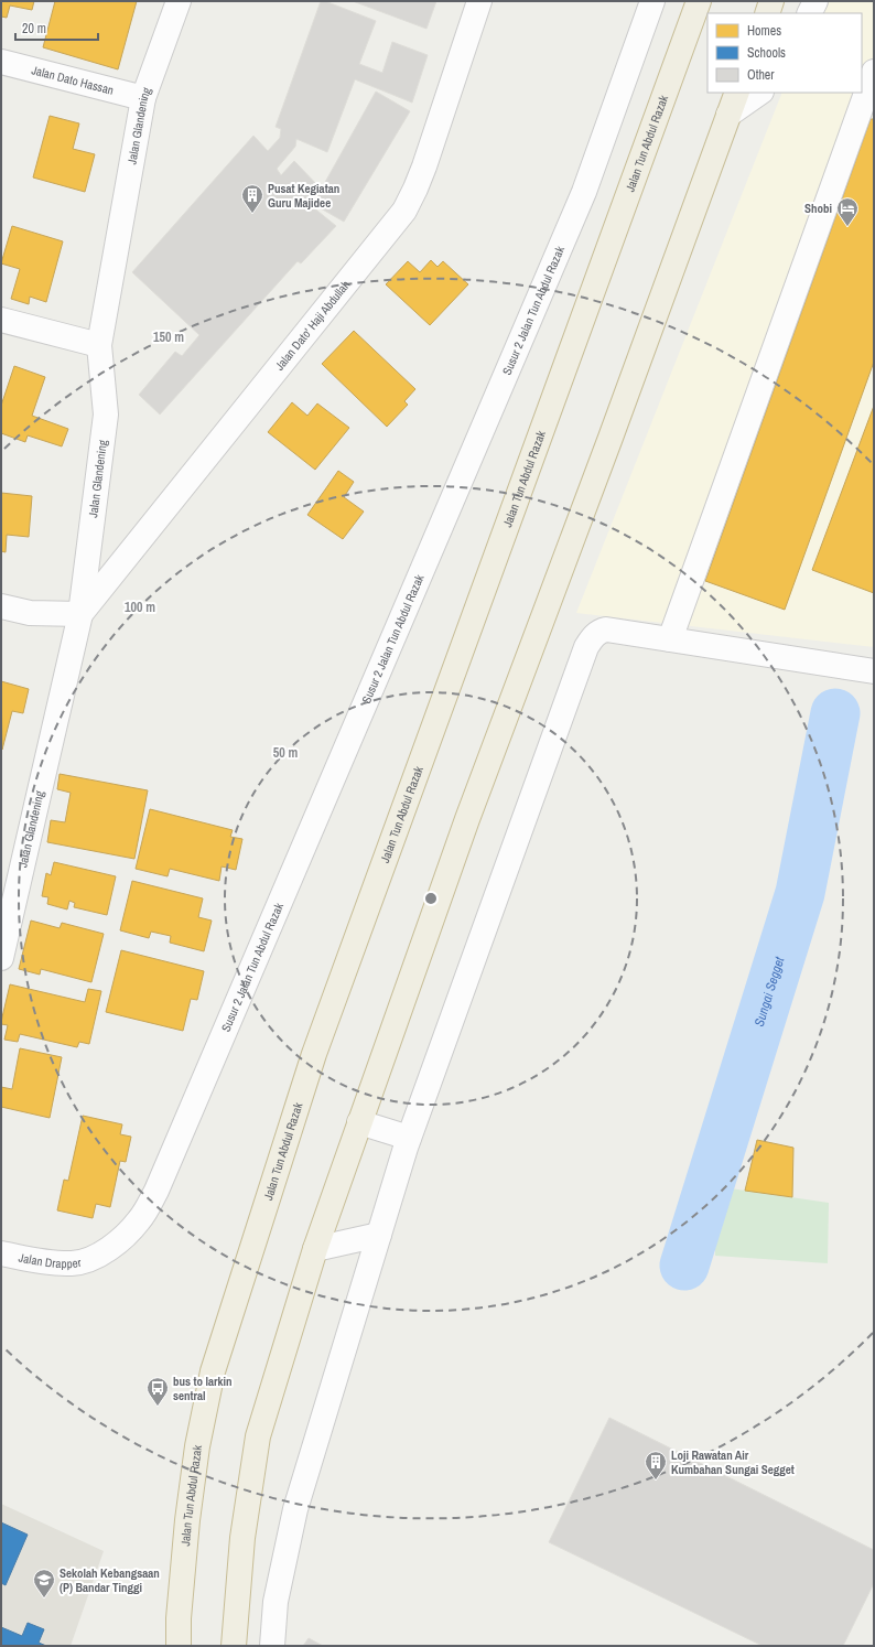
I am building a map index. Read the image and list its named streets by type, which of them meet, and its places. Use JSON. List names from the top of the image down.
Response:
{
  "streets": {
    "highway": ["Jalan Tun Abdul Razak"],
    "street": [
      "Jalan Dato Hassan",
      "Jalan Glandening",
      "Susur 2 Jalan Tun Abdul Razak",
      "Jalan Dato' Haji Abdullah",
      "Jalan Drapper"
    ]
  },
  "crossings": [
    ["Jalan Dato Hassan", "Jalan Glandening"],
    ["Jalan Glandening", "Jalan Dato' Haji Abdullah"],
    ["Susur 2 Jalan Tun Abdul Razak", "Jalan Drapper"]
  ],
  "water": ["Sungai Segget"],
  "places": {
    "building": ["Pusat Kegiatan Guru Majidee", "Loji Rawatan Air Kumbahan Sungai Segget"],
    "hotel": ["Shobi"],
    "bus stop": ["bus to larkin sentral"],
    "school or university": ["Sekolah Kebangsaan (P) Bandar Tinggi"]
  },
  "legend": ["Homes", "Schools", "Other"],
  "scale_bar": "20 m",
  "rings": ["150 m", "100 m", "50 m"]
}
